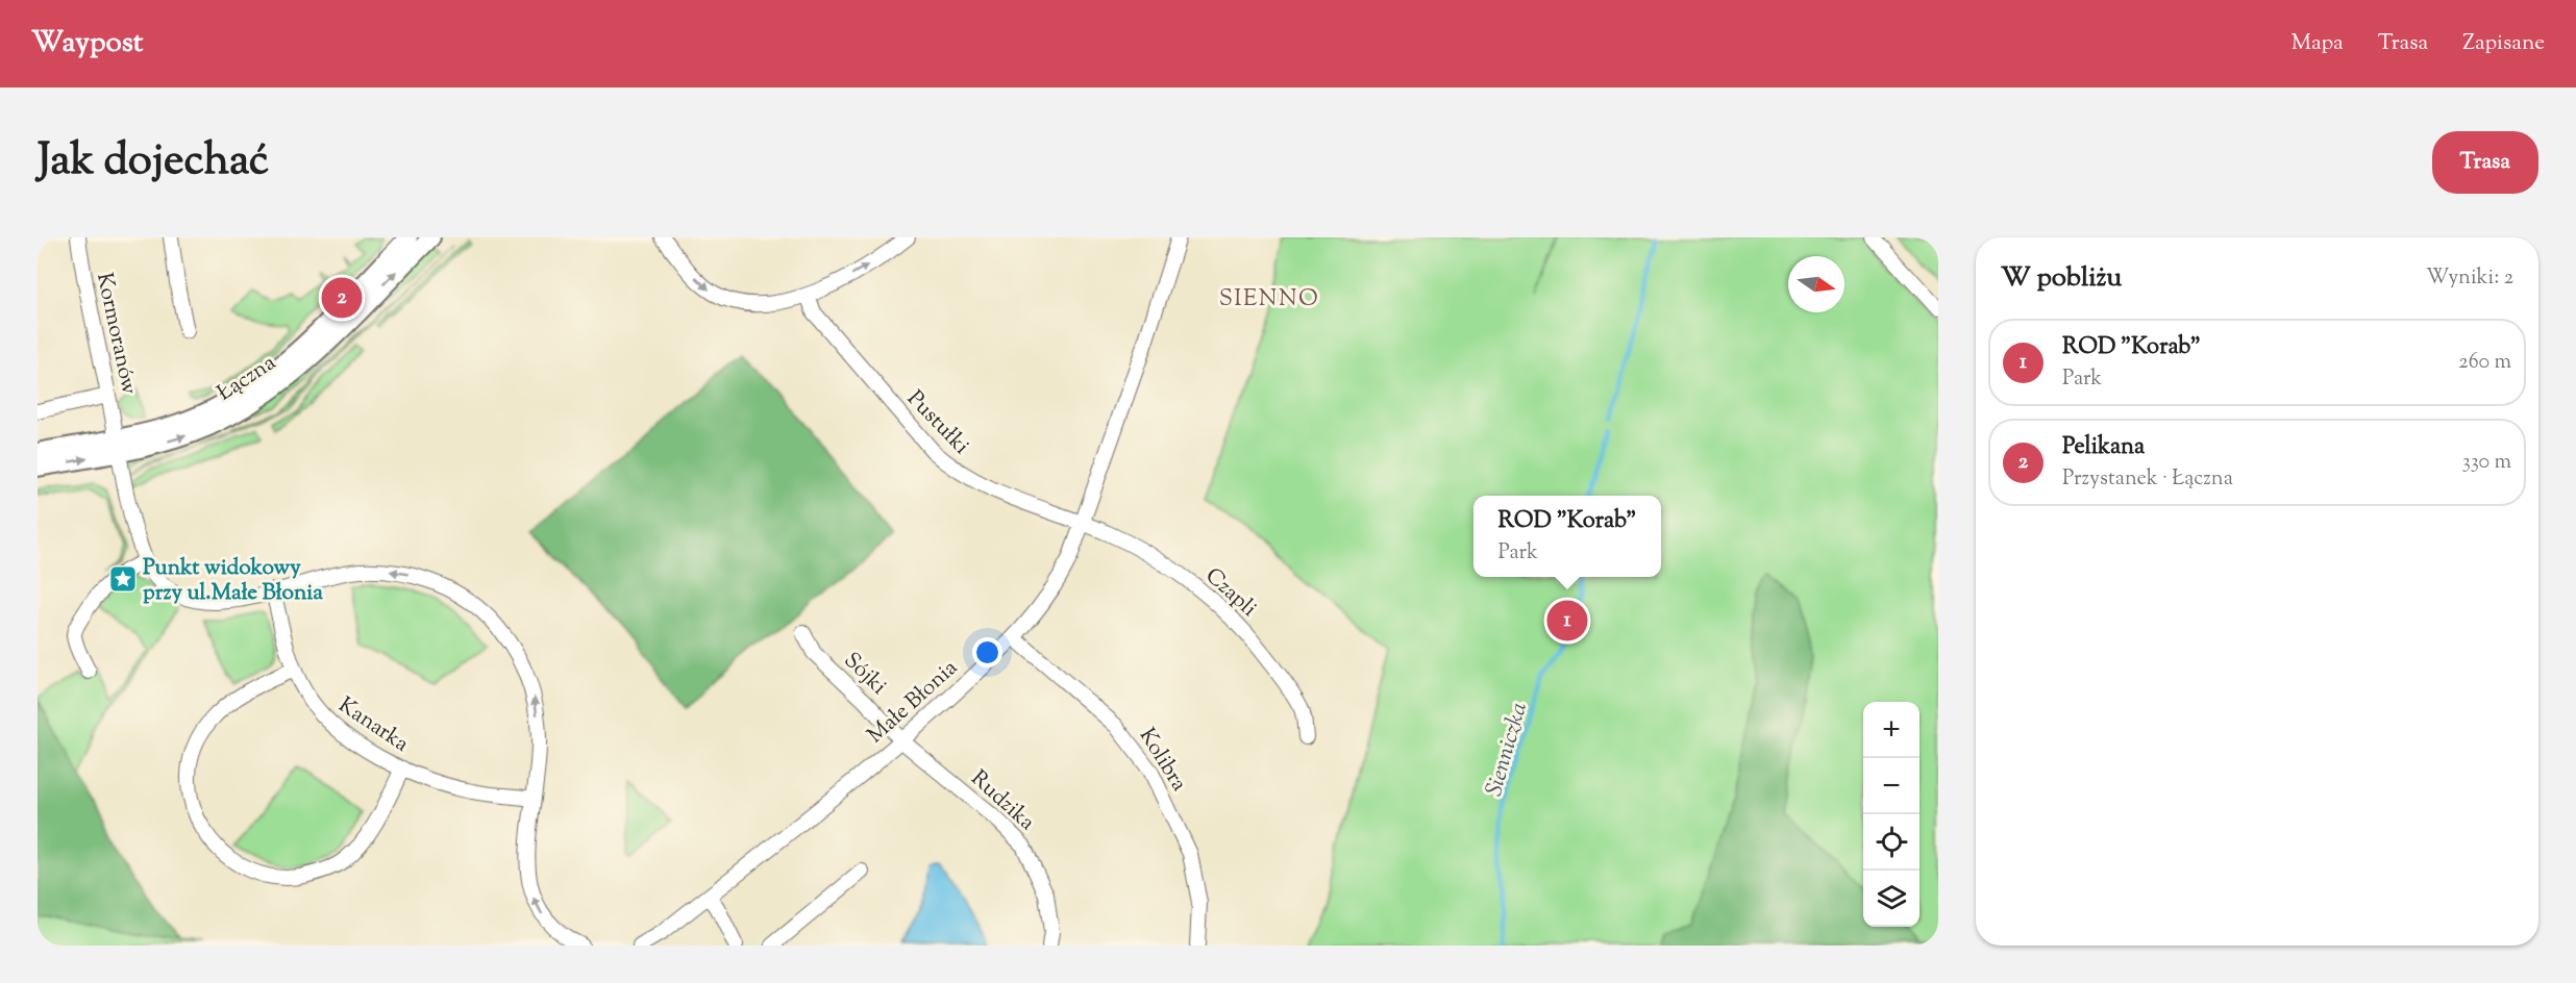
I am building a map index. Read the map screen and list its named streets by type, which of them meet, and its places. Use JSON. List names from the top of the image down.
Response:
{
  "streets": {
    "street": [
      "Kormoranów",
      "Łączna",
      "Pustułki",
      "Czapli",
      "Sójki",
      "Małe Błonia",
      "Kanarka",
      "Kolibra",
      "Rudzika"
    ]
  },
  "crossings": [
    ["Kormoranów", "Łączna"],
    ["Pustułki", "Czapli"],
    ["Pustułki", "Małe Błonia"],
    ["Czapli", "Małe Błonia"],
    ["Sójki", "Małe Błonia"],
    ["Sójki", "Rudzika"],
    ["Małe Błonia", "Kolibra"],
    ["Małe Błonia", "Rudzika"]
  ],
  "districts": ["SIENNO"],
  "water": ["Sienniczka"],
  "places": {
    "place": ["Punkt widokowy przy ul.Małe Błonia"]
  },
  "north": "right",
  "page": {
    "header": "Waypost",
    "nav": ["Mapa", "Trasa", "Zapisane"],
    "title": "Jak dojechać",
    "buttons": "Trasa",
    "heading": ["W pobliżu", "Wyniki: 2"],
    "pins": ["2", "1"],
    "list": [
      {
        "mark": "1",
        "name": "ROD \"Korab\"",
        "note": "Park",
        "value": "260 m"
      },
      {
        "mark": "2",
        "name": "Pelikana",
        "note": "Przystanek · Łączna",
        "value": "330 m"
      }
    ],
    "popup": ["ROD \"Korab\"", "Park"],
    "map_buttons": ["+", "−"]
  }
}
